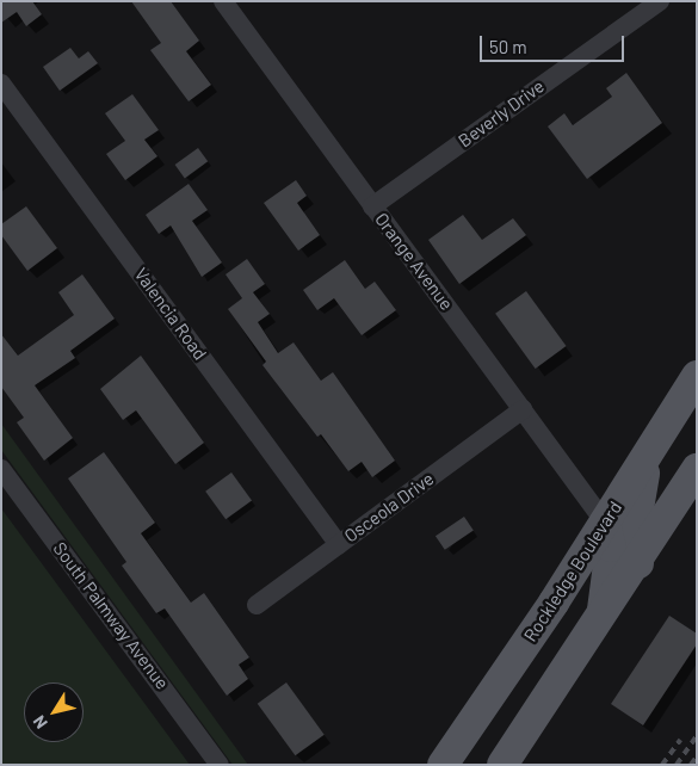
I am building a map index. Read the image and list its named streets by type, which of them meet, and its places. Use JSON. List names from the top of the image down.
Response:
{
  "streets": {
    "main road": ["Rockledge Boulevard"],
    "street": [
      "Beverly Drive",
      "Orange Avenue",
      "Valencia Road",
      "Osceola Drive",
      "South Palmway Avenue"
    ]
  },
  "crossings": [
    ["Beverly Drive", "Orange Avenue"],
    ["Orange Avenue", "Osceola Drive"],
    ["Orange Avenue", "Rockledge Boulevard"],
    ["Valencia Road", "Osceola Drive"]
  ],
  "scale_bar": "50 m",
  "north": "bottom left"
}
